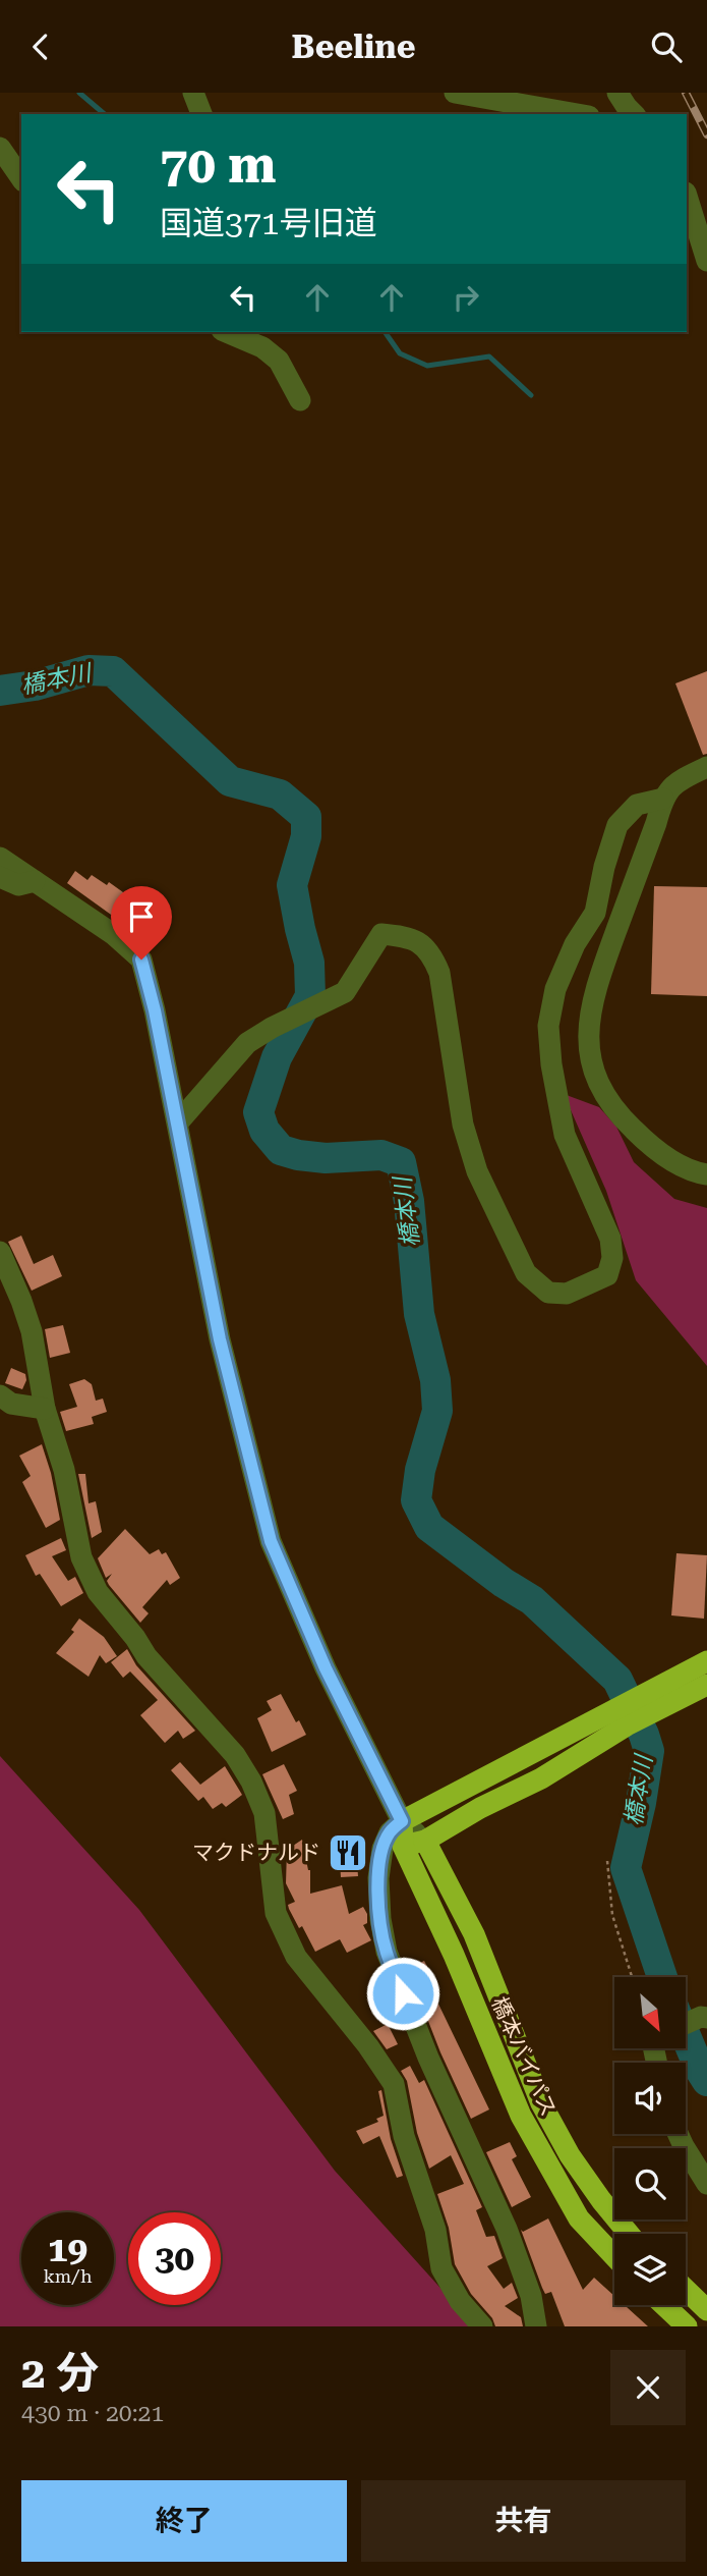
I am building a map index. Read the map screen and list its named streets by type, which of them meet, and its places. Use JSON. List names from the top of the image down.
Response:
{
  "streets": {
    "highway": ["橋本バイパス"]
  },
  "water": ["橋本川"],
  "places": {
    "restaurant": ["マクドナルド"]
  },
  "north": "bottom right",
  "page": {
    "header": "Beeline",
    "turn": ["70 m", "国道371号旧道"],
    "speed": "19 km/h",
    "limit": "30",
    "heading": ["2 分", "430 m · 20:21"],
    "buttons": ["終了", "共有"]
  }
}
